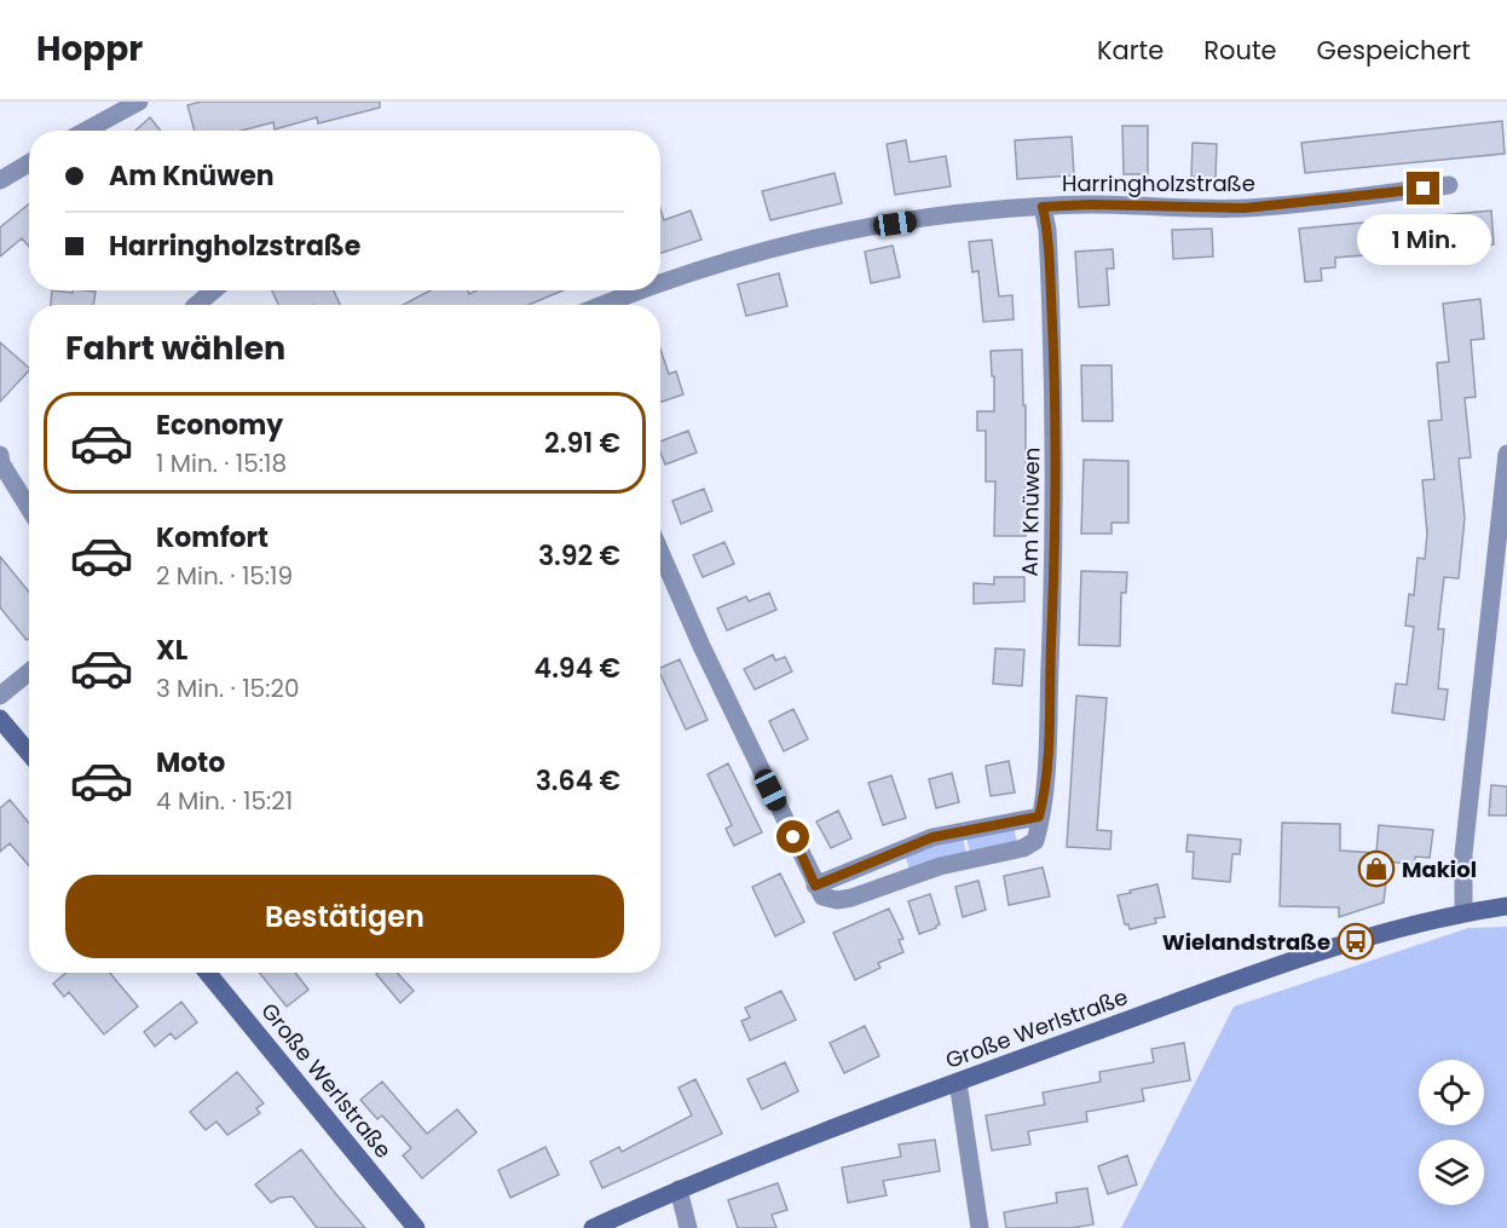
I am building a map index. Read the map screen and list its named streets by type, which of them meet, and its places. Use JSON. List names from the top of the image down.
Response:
{
  "streets": {
    "street": ["Harringholzstraße", "Am Knüwen", "Große Werlstraße"]
  },
  "crossings": [
    ["Harringholzstraße", "Am Knüwen"]
  ],
  "places": {
    "shop": ["Makiol"],
    "bus stop": ["Wielandstraße"]
  },
  "page": {
    "header": "Hoppr",
    "nav": ["Karte", "Route", "Gespeichert"],
    "banner": ["Am Knüwen", "Harringholzstraße"],
    "bubble": "1 Min.",
    "heading": "Fahrt wählen",
    "list": [
      {
        "name": "Economy",
        "note": "1 Min. · 15:18",
        "value": "2.91 €"
      },
      {
        "name": "Komfort",
        "note": "2 Min. · 15:19",
        "value": "3.92 €"
      },
      {
        "name": "XL",
        "note": "3 Min. · 15:20",
        "value": "4.94 €"
      },
      {
        "name": "Moto",
        "note": "4 Min. · 15:21",
        "value": "3.64 €"
      }
    ],
    "buttons": "Bestätigen"
  }
}
